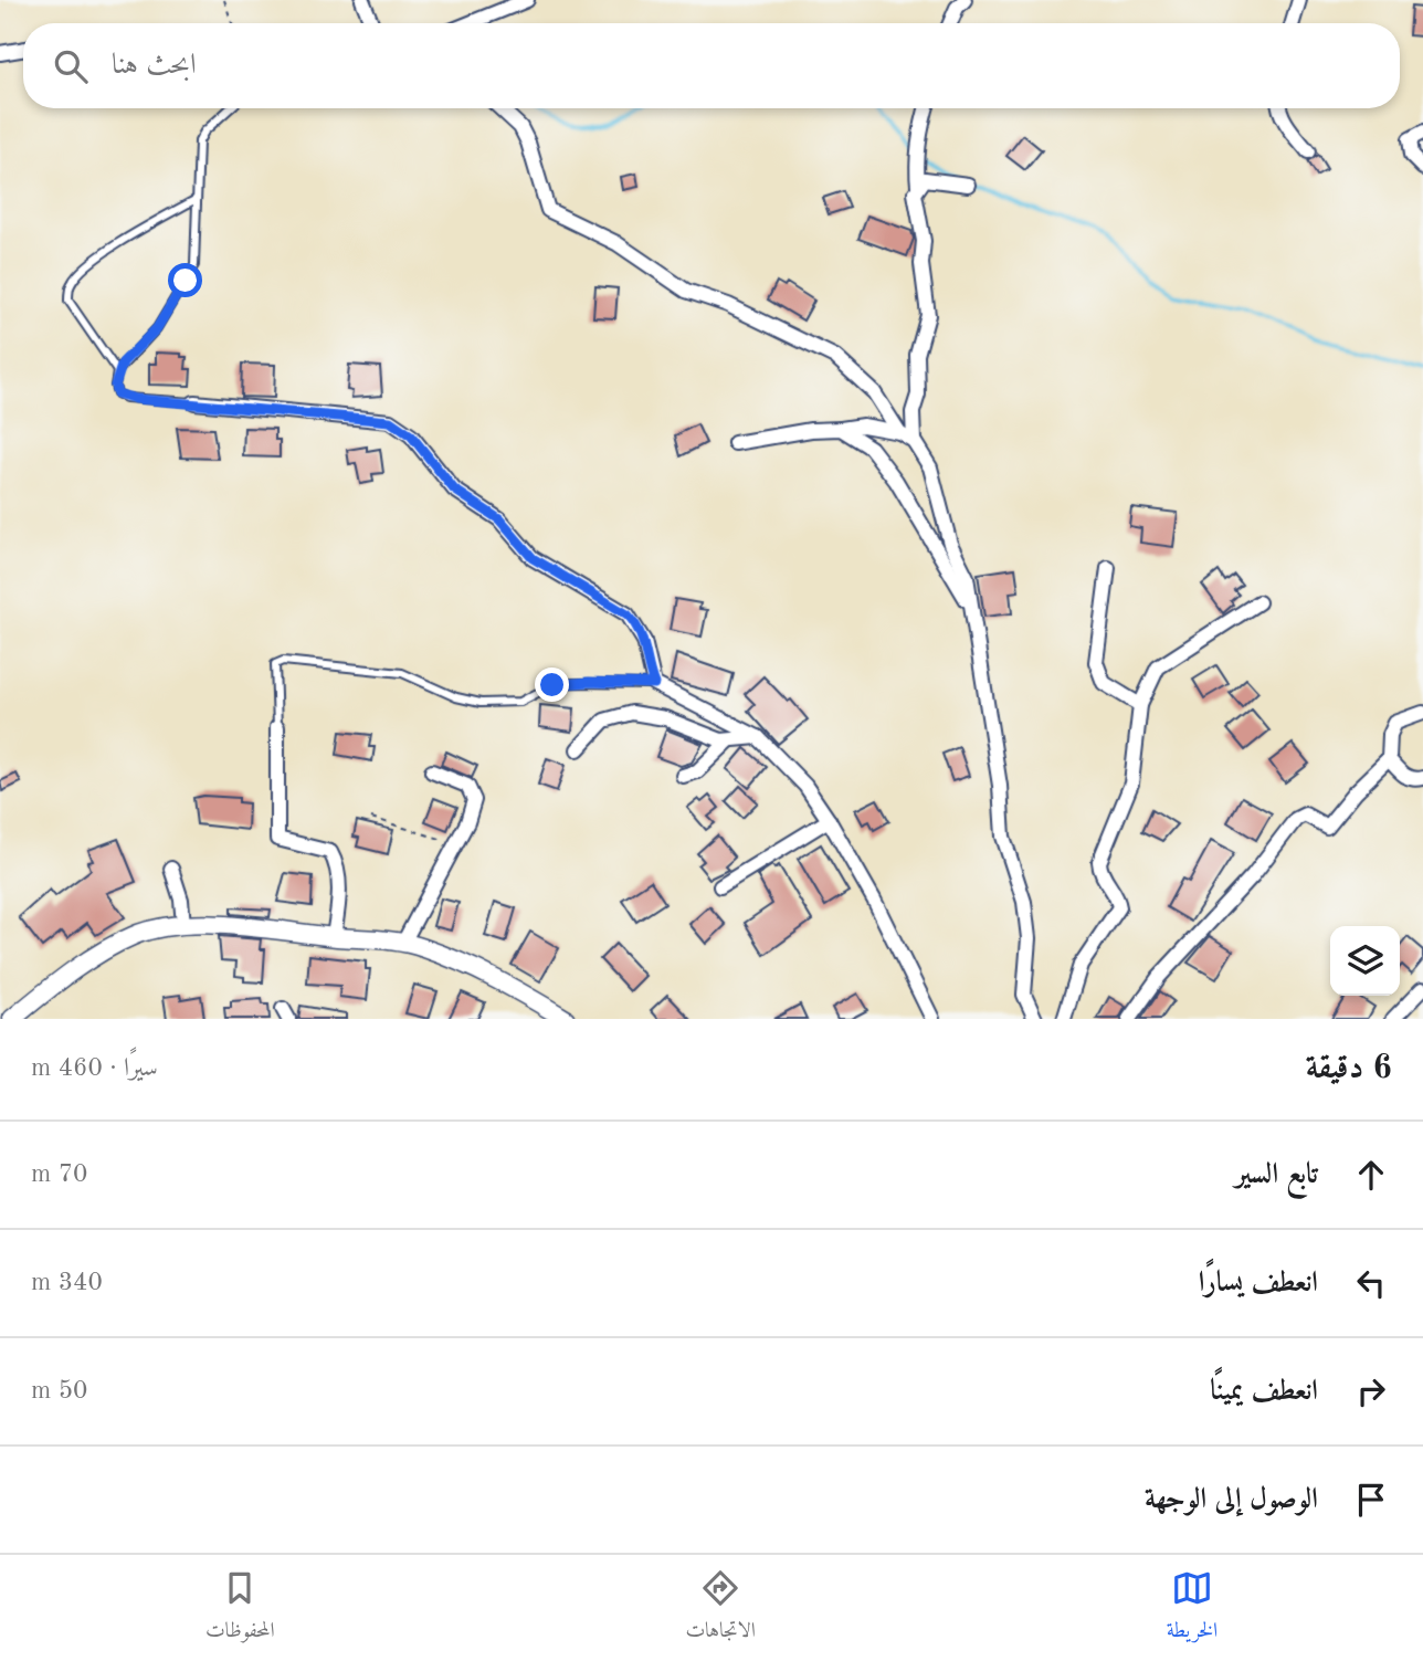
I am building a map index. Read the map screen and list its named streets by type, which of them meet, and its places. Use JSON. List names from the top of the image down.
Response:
{
  "page": {
    "search": "ابحث هنا",
    "heading": ["6 دقيقة", "سيرًا · 460 m"],
    "list": [
      ["تابع السير", "70 m"],
      ["انعطف يسارًا", "340 m"],
      ["انعطف يمينًا", "50 m"],
      "الوصول إلى الوجهة"
    ],
    "nav": ["الخريطة", "الاتجاهات", "المحفوظات"]
  }
}
